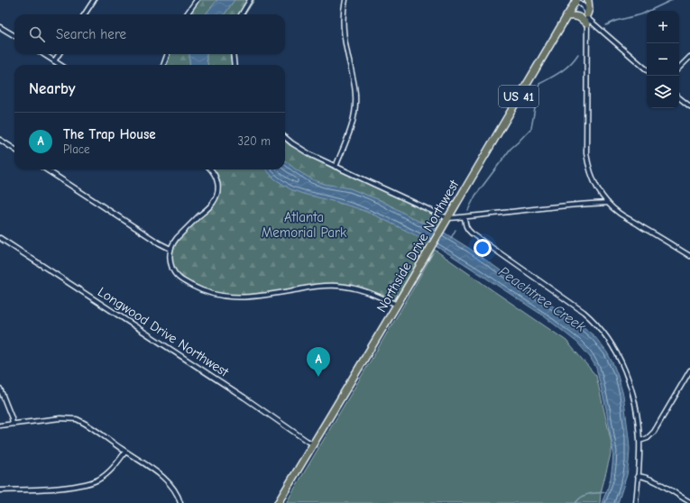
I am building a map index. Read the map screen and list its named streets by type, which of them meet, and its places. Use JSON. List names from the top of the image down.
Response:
{
  "streets": {
    "main road": ["US 41", "Northside Drive Northwest"],
    "street": ["Longwood Drive Northwest"]
  },
  "crossings": [
    ["Northside Drive Northwest", "Longwood Drive Northwest"]
  ],
  "water": ["Peachtree Creek"],
  "parks": ["Atlanta Memorial Park"],
  "page": {
    "map_buttons": ["+", "−"],
    "search": "Search here",
    "heading": "Nearby",
    "list": [
      {
        "mark": "A",
        "name": "The Trap House",
        "note": "Place",
        "value": "320 m"
      }
    ],
    "pins": "A"
  }
}
